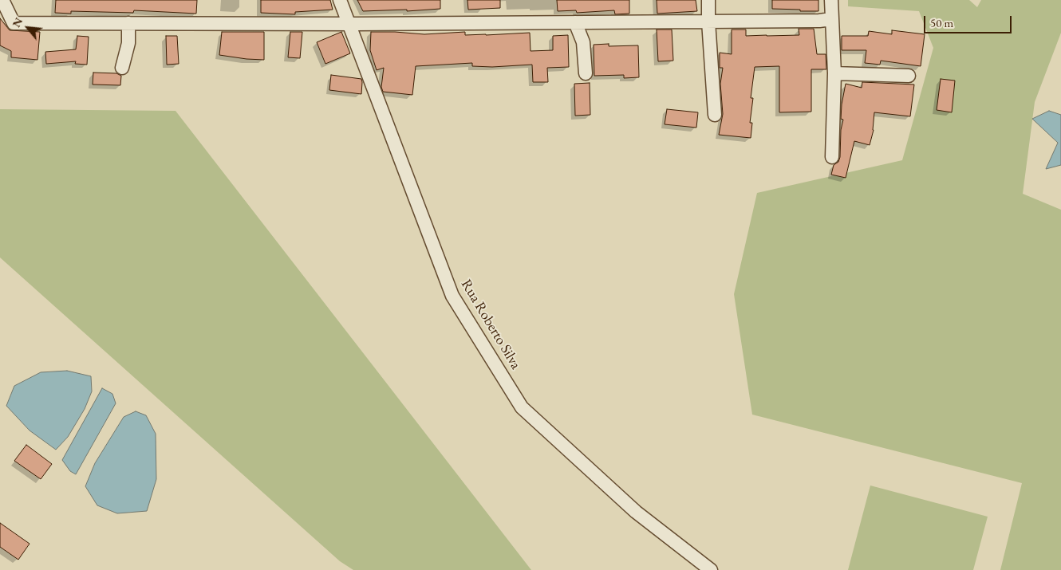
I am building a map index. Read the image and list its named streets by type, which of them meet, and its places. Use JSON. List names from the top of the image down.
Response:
{
  "streets": {
    "street": ["Rua Roberto Silva"]
  },
  "scale_bar": "50 m",
  "north": "top left"
}
